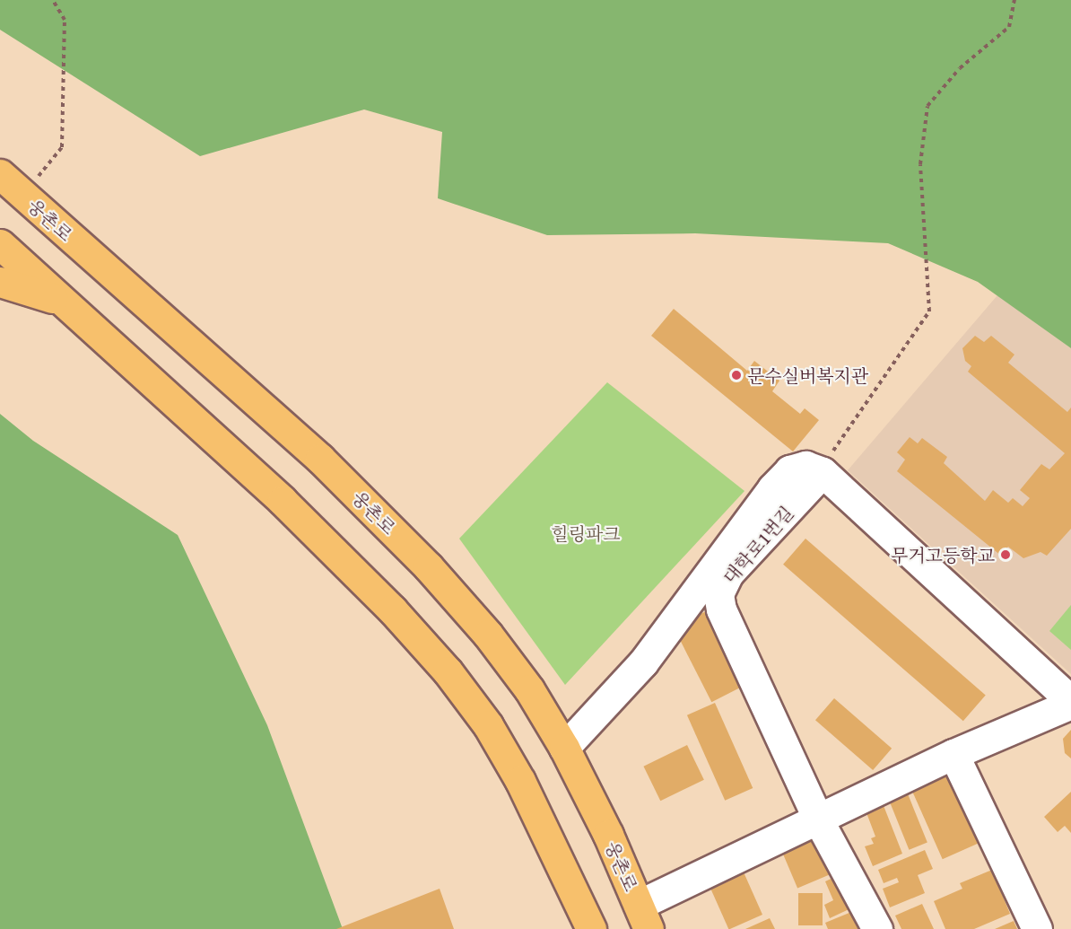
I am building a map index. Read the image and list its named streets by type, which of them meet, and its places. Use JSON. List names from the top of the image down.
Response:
{
  "streets": {
    "main road": ["웅촌로"],
    "street": ["대학로1번길"]
  },
  "parks": ["힐링파크"],
  "places": ["문수실버복지관", "무거고등학교"]
}
